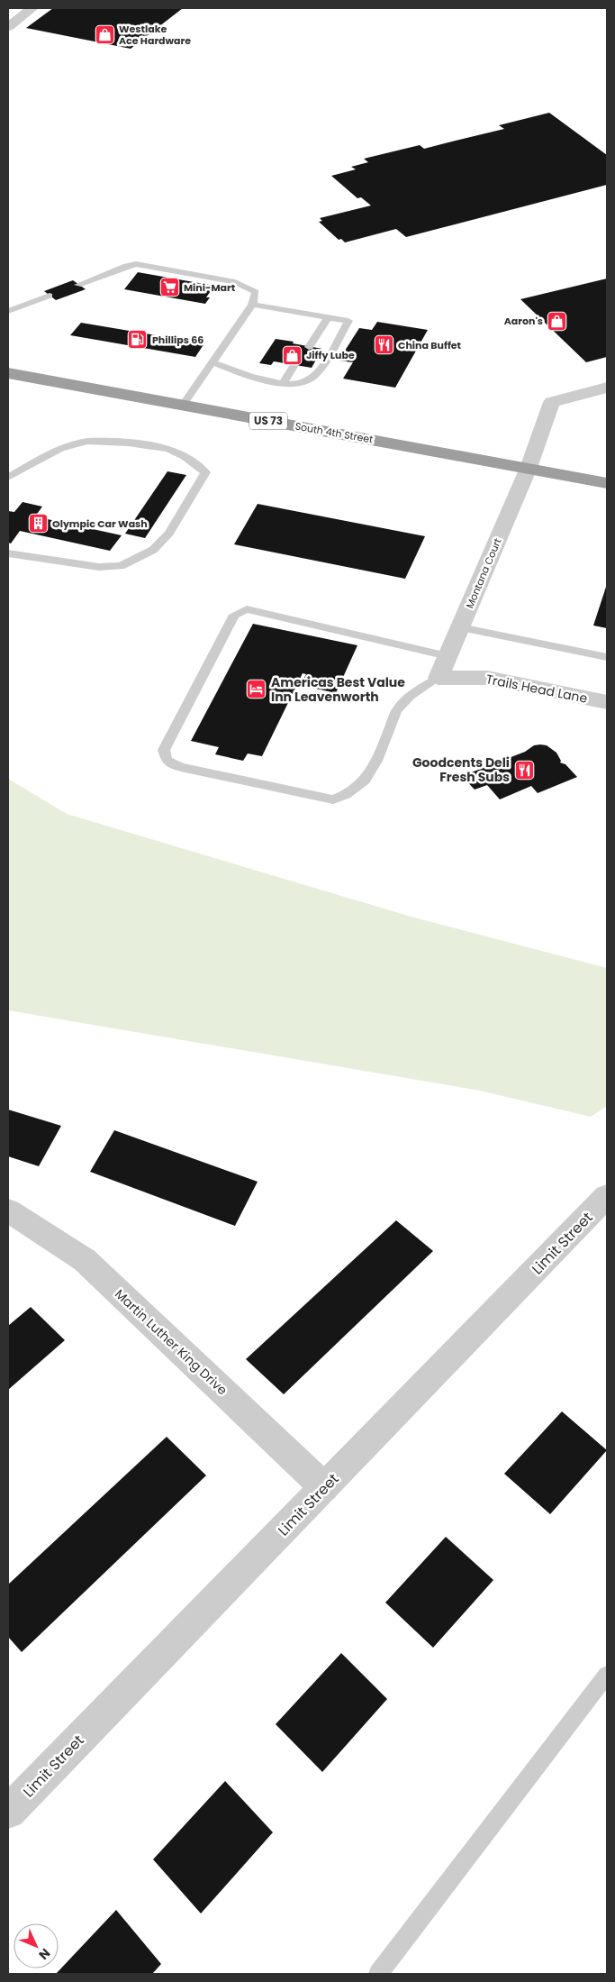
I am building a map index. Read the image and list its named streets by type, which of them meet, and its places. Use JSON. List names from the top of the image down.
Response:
{
  "streets": {
    "highway": ["US 73", "South 4th Street"],
    "street": [
      "Montana Court",
      "Trails Head Lane",
      "Limit Street",
      "Martin Luther King Drive"
    ]
  },
  "crossings": [
    ["South 4th Street", "Montana Court"],
    ["Montana Court", "Trails Head Lane"],
    ["Limit Street", "Martin Luther King Drive"]
  ],
  "places": {
    "shop": ["Westlake Ace Hardware", "Aaron's", "Jiffy Lube"],
    "supermarket": ["Mini-Mart"],
    "fuel station": ["Phillips 66"],
    "restaurant": ["China Buffet", "Goodcents Deli Fresh Subs"],
    "building": ["Olympic Car Wash"],
    "hotel": ["Americas Best Value Inn Leavenworth"]
  },
  "north": "bottom right"
}
